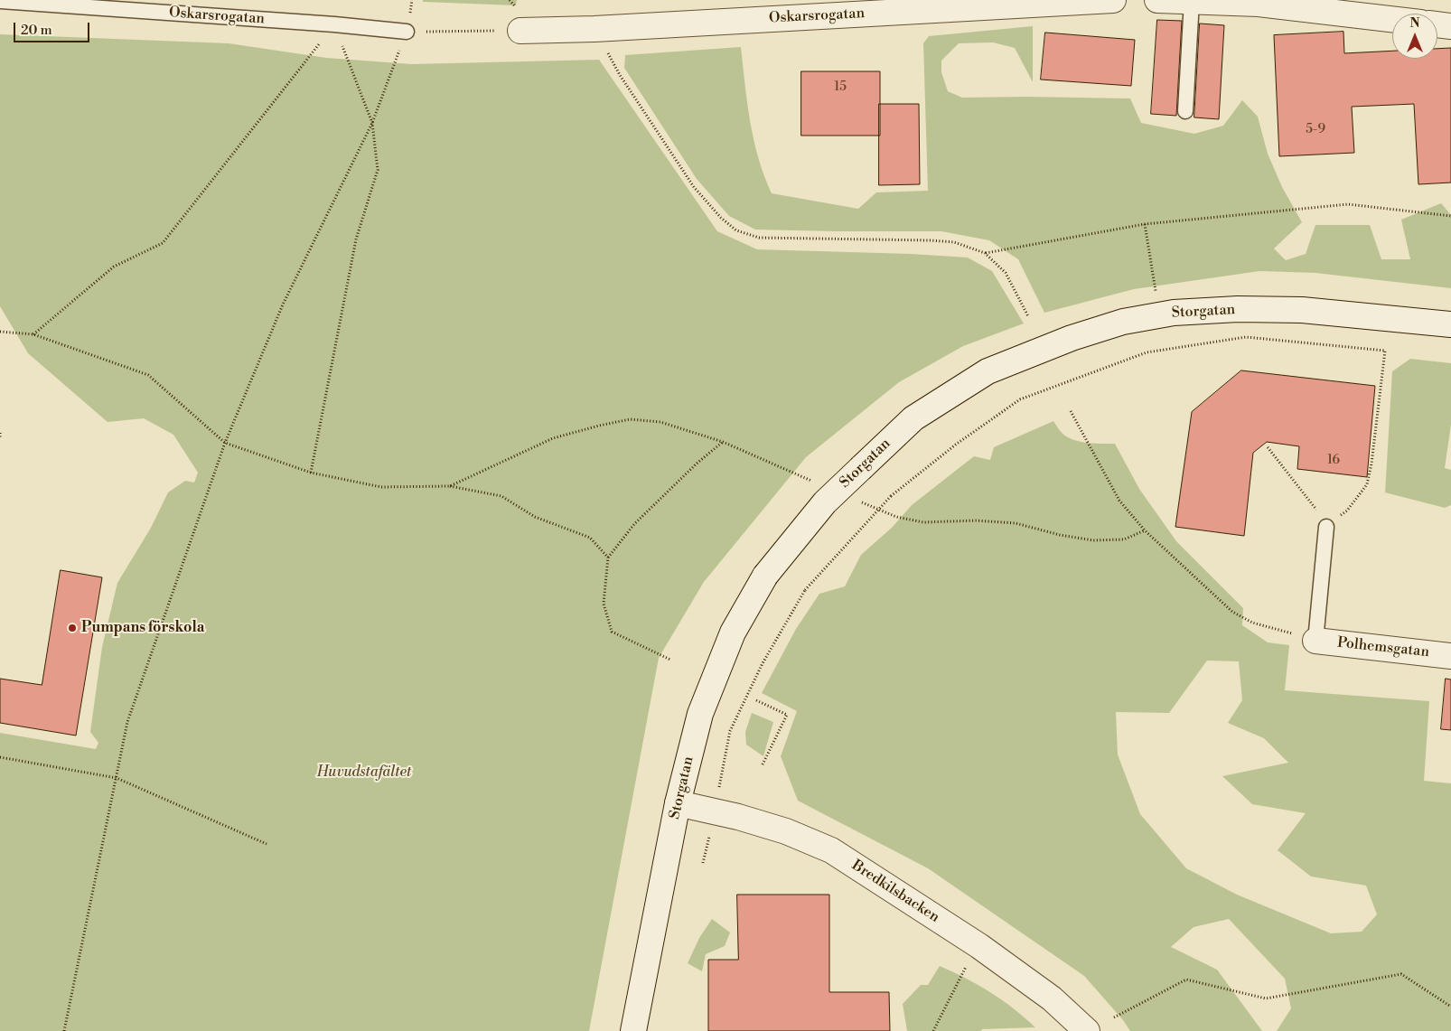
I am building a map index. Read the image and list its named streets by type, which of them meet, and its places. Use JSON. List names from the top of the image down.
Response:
{
  "streets": {
    "street": [
      "Oskarsrogatan",
      "Storgatan",
      "Polhemsgatan",
      "Bredkilsbacken"
    ]
  },
  "crossings": [
    ["Storgatan", "Bredkilsbacken"]
  ],
  "parks": ["Huvudstafältet"],
  "places": ["Pumpans förskola"],
  "house_numbers": ["15", "5-9", "16"],
  "scale_bar": "20 m",
  "north": "top"
}
